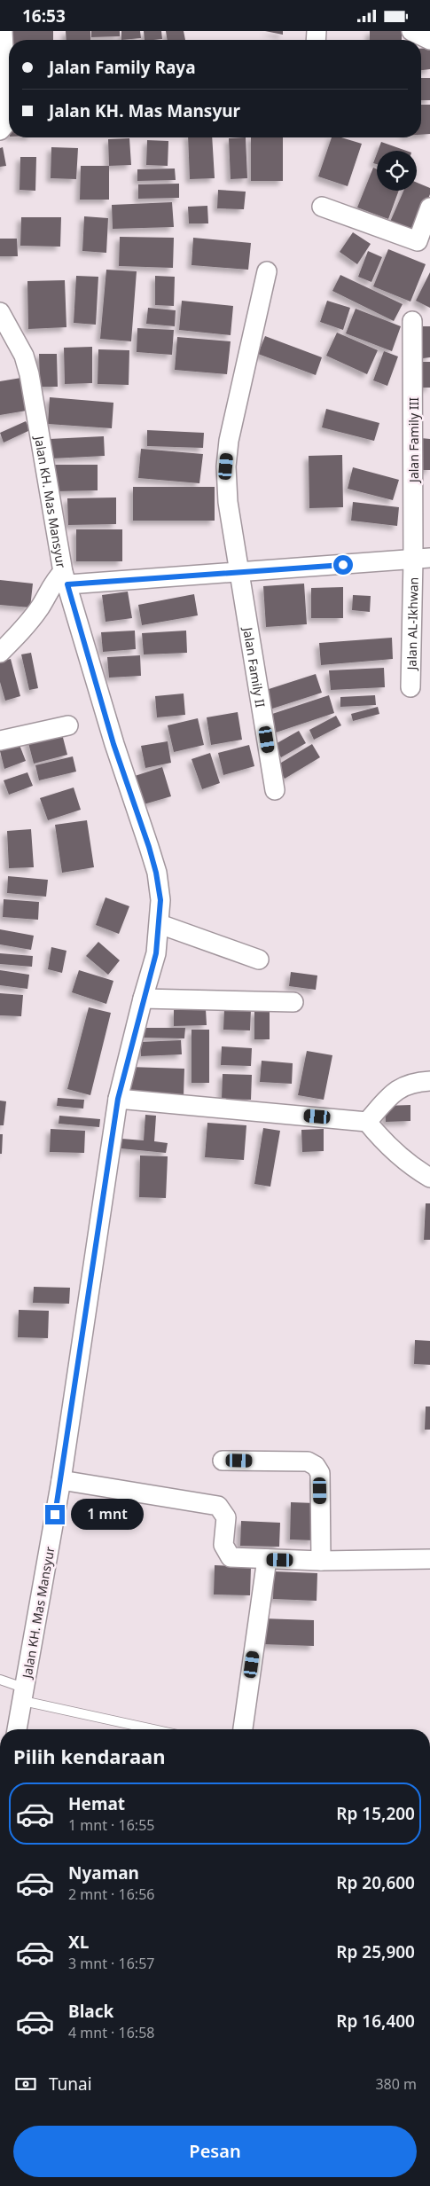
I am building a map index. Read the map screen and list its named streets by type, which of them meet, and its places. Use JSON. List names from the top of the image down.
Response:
{
  "streets": {
    "street": [
      "Jalan Family III",
      "Jalan KH. Mas Mansyur",
      "Jalan AL-Ikhwan",
      "Jalan Family II"
    ]
  },
  "crossings": [
    ["Jalan Family III", "Jalan AL-Ikhwan"]
  ],
  "page": {
    "status": "16:53",
    "banner": ["Jalan Family Raya", "Jalan KH. Mas Mansyur"],
    "bubble": "1 mnt",
    "heading": "Pilih kendaraan",
    "list": [
      {
        "name": "Hemat",
        "note": "1 mnt · 16:55",
        "value": "Rp 15,200"
      },
      {
        "name": "Nyaman",
        "note": "2 mnt · 16:56",
        "value": "Rp 20,600"
      },
      {
        "name": "XL",
        "note": "3 mnt · 16:57",
        "value": "Rp 25,900"
      },
      {
        "name": "Black",
        "note": "4 mnt · 16:58",
        "value": "Rp 16,400"
      }
    ],
    "pay": ["Tunai", "380 m"],
    "buttons": "Pesan"
  }
}
